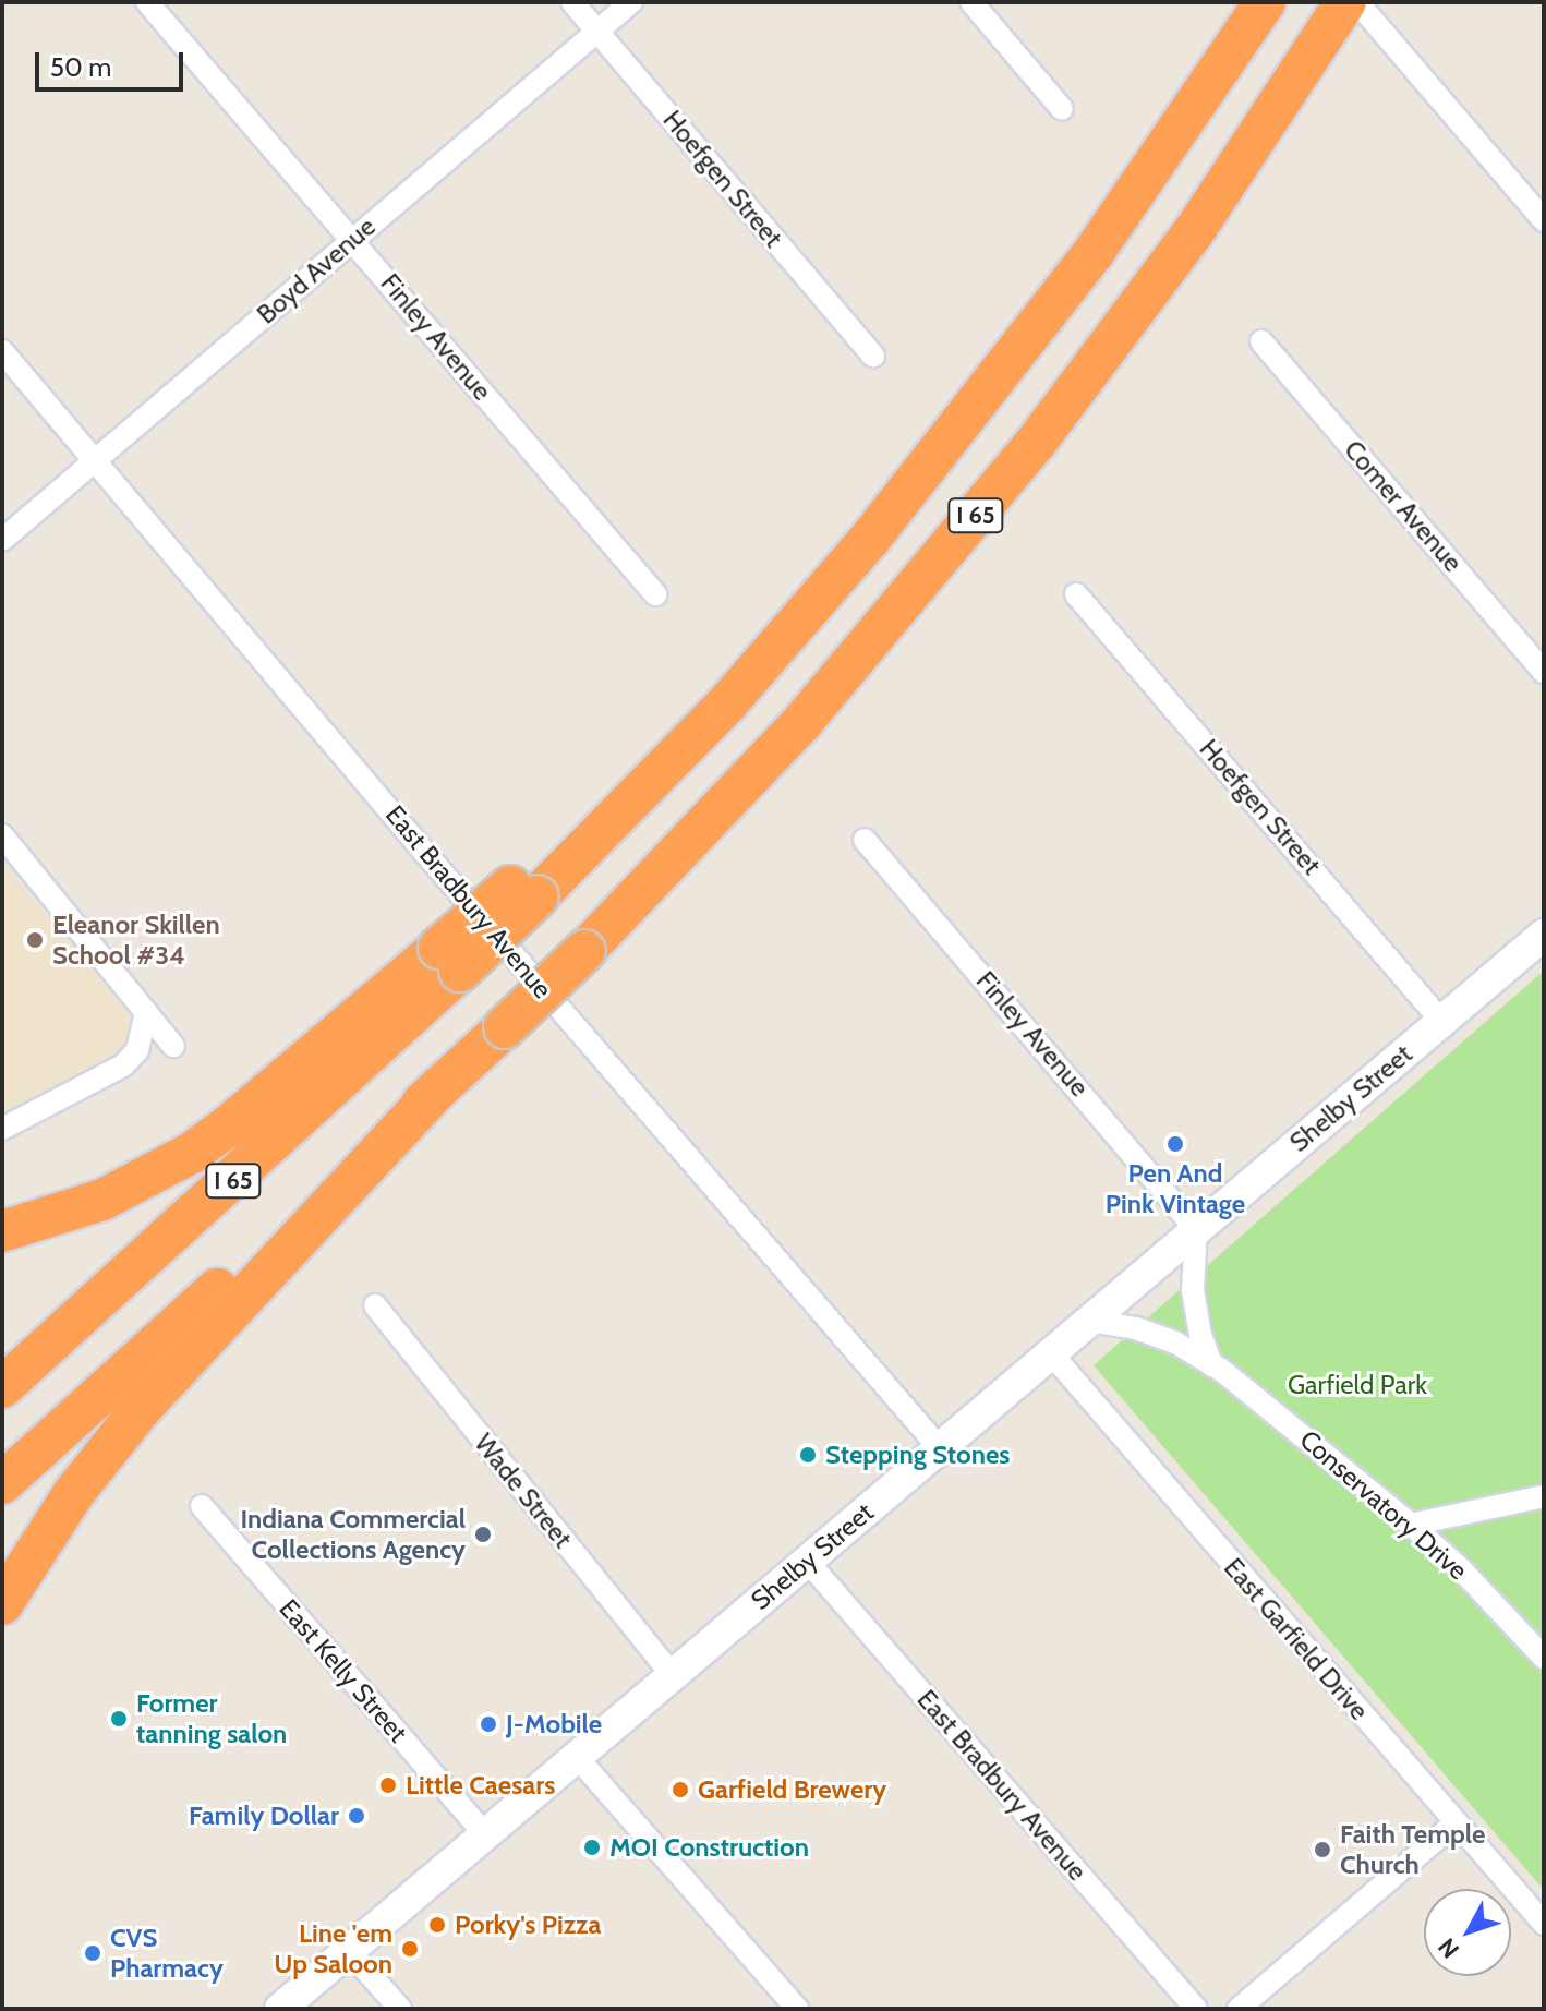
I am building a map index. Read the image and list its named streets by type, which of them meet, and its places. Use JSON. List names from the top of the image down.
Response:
{
  "streets": {
    "highway": ["I 65"],
    "main road": ["Shelby Street"],
    "street": [
      "Hoefgen Street",
      "Boyd Avenue",
      "Finley Avenue",
      "Comer Avenue",
      "East Bradbury Avenue",
      "Wade Street",
      "Conservatory Drive",
      "East Garfield Drive",
      "East Kelly Street"
    ]
  },
  "crossings": [
    ["Hoefgen Street", "Boyd Avenue"],
    ["Hoefgen Street", "Shelby Street"],
    ["Boyd Avenue", "Finley Avenue"],
    ["Boyd Avenue", "East Bradbury Avenue"],
    ["Finley Avenue", "Shelby Street"],
    ["East Bradbury Avenue", "Shelby Street"],
    ["Shelby Street", "Wade Street"],
    ["Shelby Street", "Conservatory Drive"],
    ["Shelby Street", "East Garfield Drive"],
    ["Shelby Street", "East Kelly Street"]
  ],
  "parks": ["Garfield Park"],
  "places": [
    "Eleanor Skillen School #34",
    "Pen And Pink Vintage",
    "Stepping Stones",
    "Indiana Commercial Collections Agency",
    "Former tanning salon",
    "J-Mobile",
    "Little Caesars",
    "Garfield Brewery",
    "Family Dollar",
    "MOI Construction",
    "Faith Temple Church",
    "Porky's Pizza",
    "Line 'em Up Saloon",
    "CVS Pharmacy"
  ],
  "scale_bar": "50 m",
  "north": "bottom left"
}
